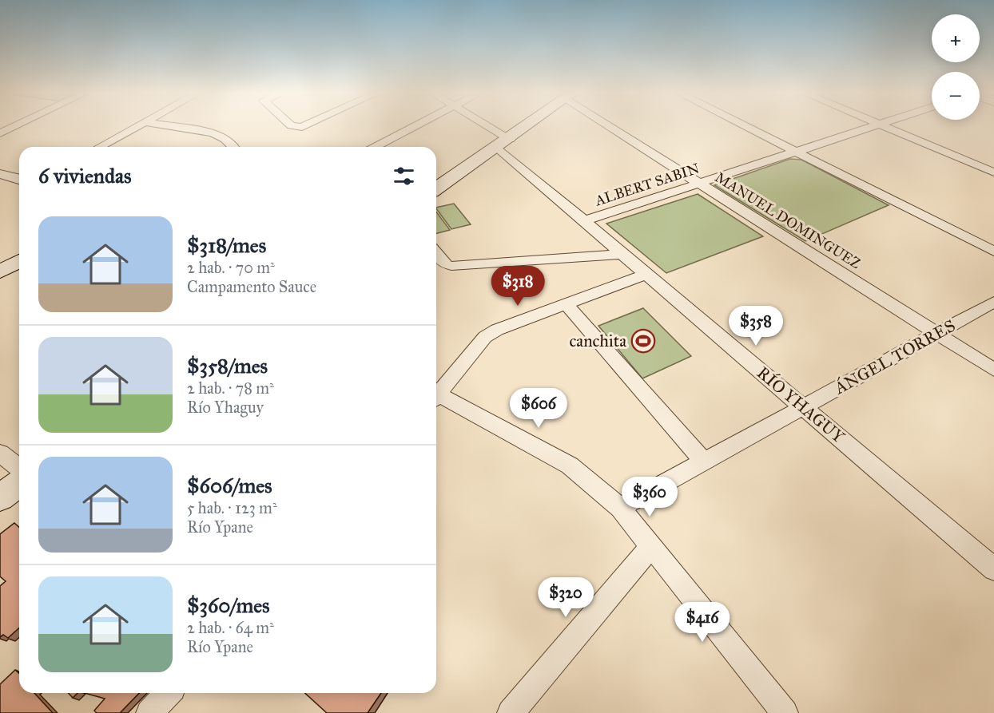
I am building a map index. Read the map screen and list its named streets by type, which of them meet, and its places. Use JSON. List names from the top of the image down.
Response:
{
  "streets": {
    "street": [
      "ALBERT SABIN",
      "MANUEL DOMINGUEZ",
      "ÁNGEL TORRES",
      "RÍO YHAGUY"
    ]
  },
  "crossings": [
    ["ALBERT SABIN", "MANUEL DOMINGUEZ"],
    ["ALBERT SABIN", "RÍO YHAGUY"],
    ["MANUEL DOMINGUEZ", "ÁNGEL TORRES"],
    ["ÁNGEL TORRES", "RÍO YHAGUY"]
  ],
  "places": {
    "sports": ["canchita"]
  },
  "page": {
    "map_buttons": ["+", "−"],
    "heading": "6 viviendas",
    "list": [
      {
        "name": "$318/mes",
        "note": "2 hab. · 70 m² · Campamento Sauce"
      },
      {
        "name": "$358/mes",
        "note": "2 hab. · 78 m² · Río Yhaguy"
      },
      {
        "name": "$606/mes",
        "note": "5 hab. · 123 m² · Río Ypane"
      },
      {
        "name": "$360/mes",
        "note": "2 hab. · 64 m² · Río Ypane"
      }
    ],
    "price": [
      "$318",
      "$358",
      "$606",
      "$360",
      "$320",
      "$416"
    ]
  }
}
